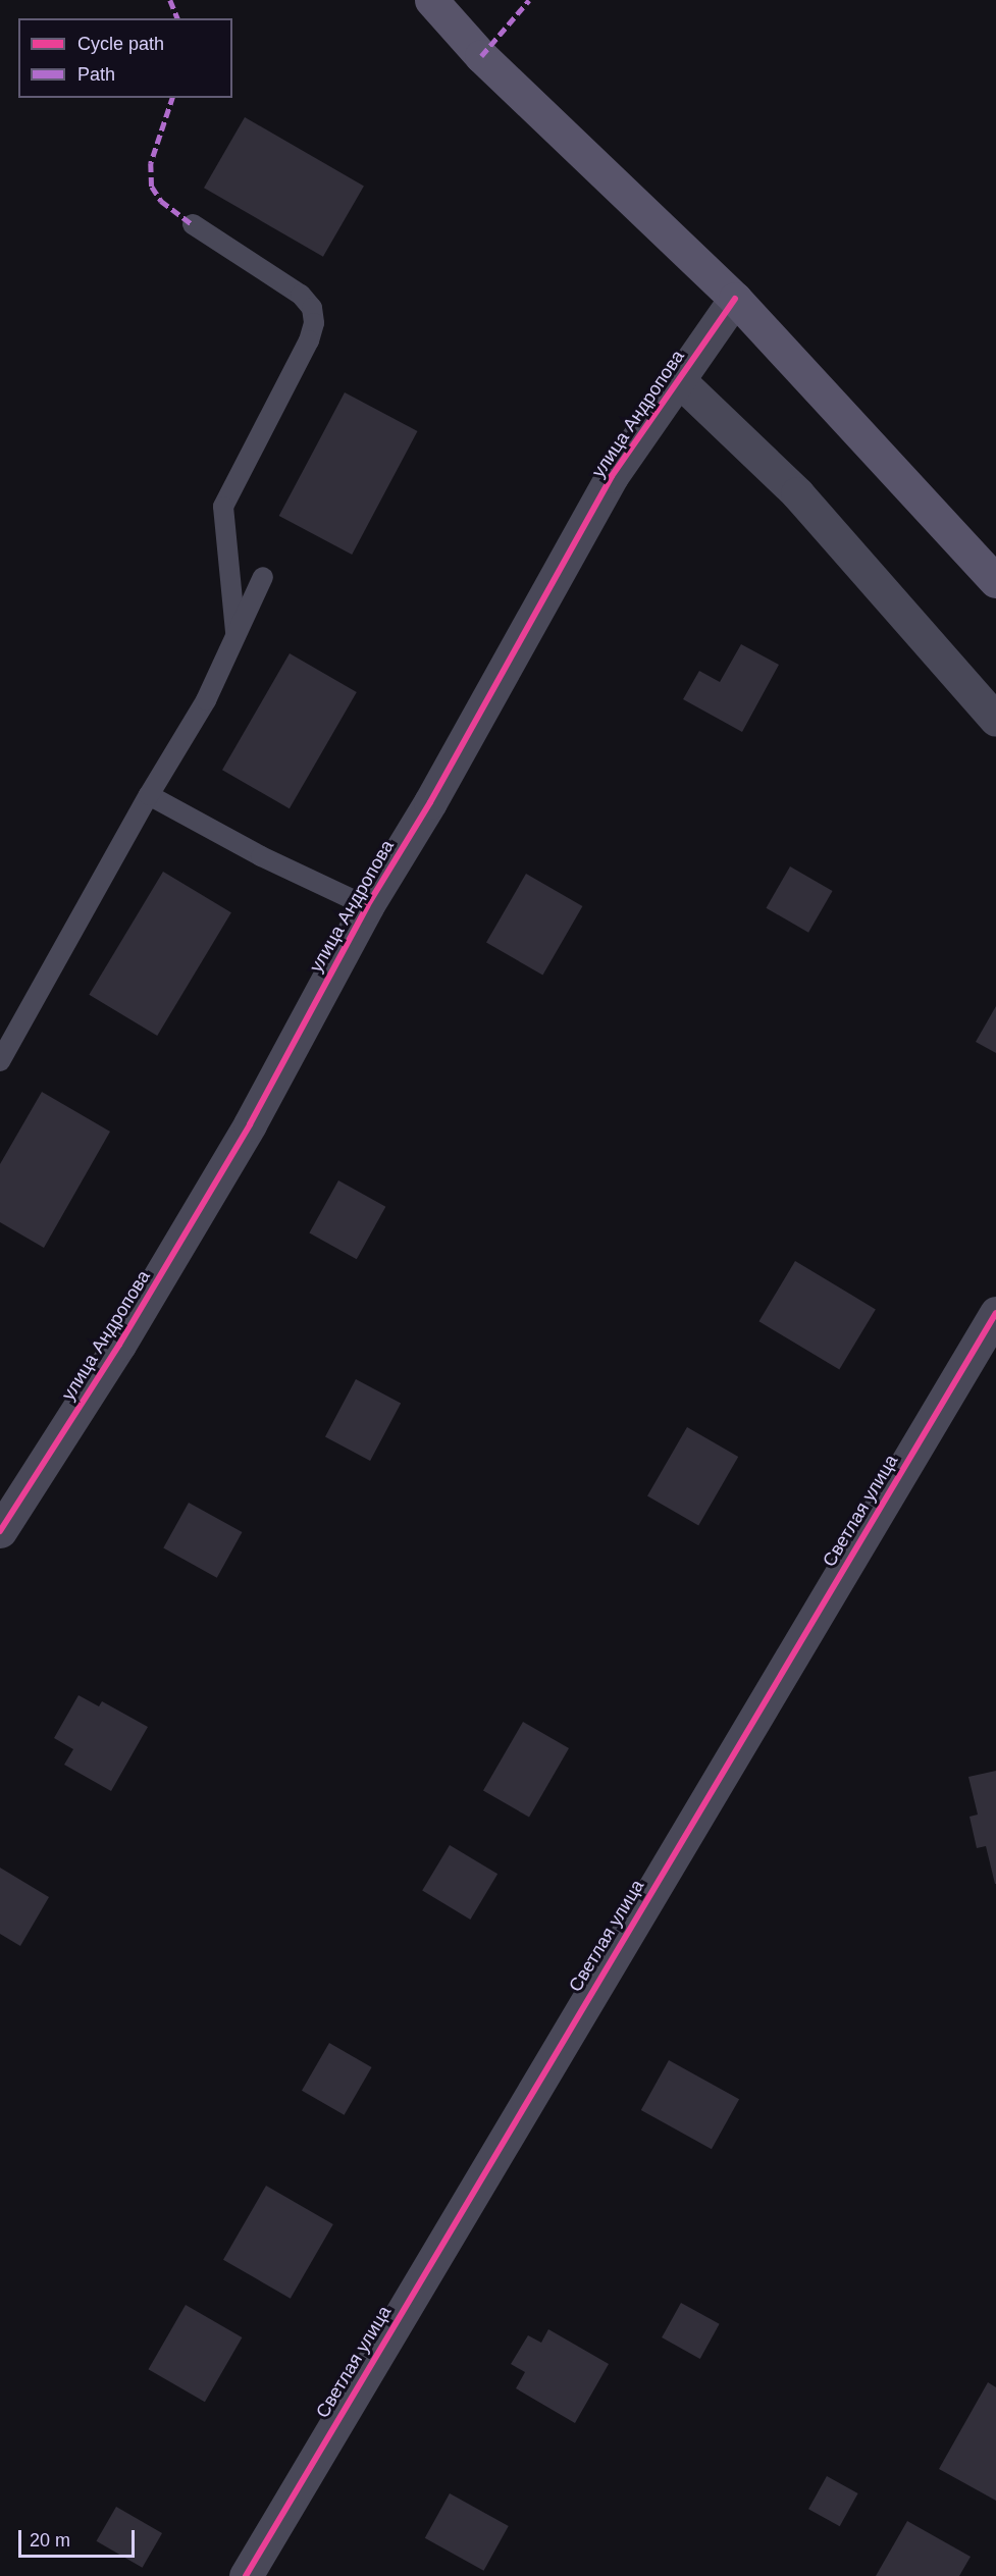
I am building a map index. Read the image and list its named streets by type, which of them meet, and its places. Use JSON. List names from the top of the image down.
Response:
{
  "streets": {
    "street": ["улица Андропова", "Светлая улица"]
  },
  "legend": ["Cycle path", "Path"],
  "scale_bar": "20 m"
}
